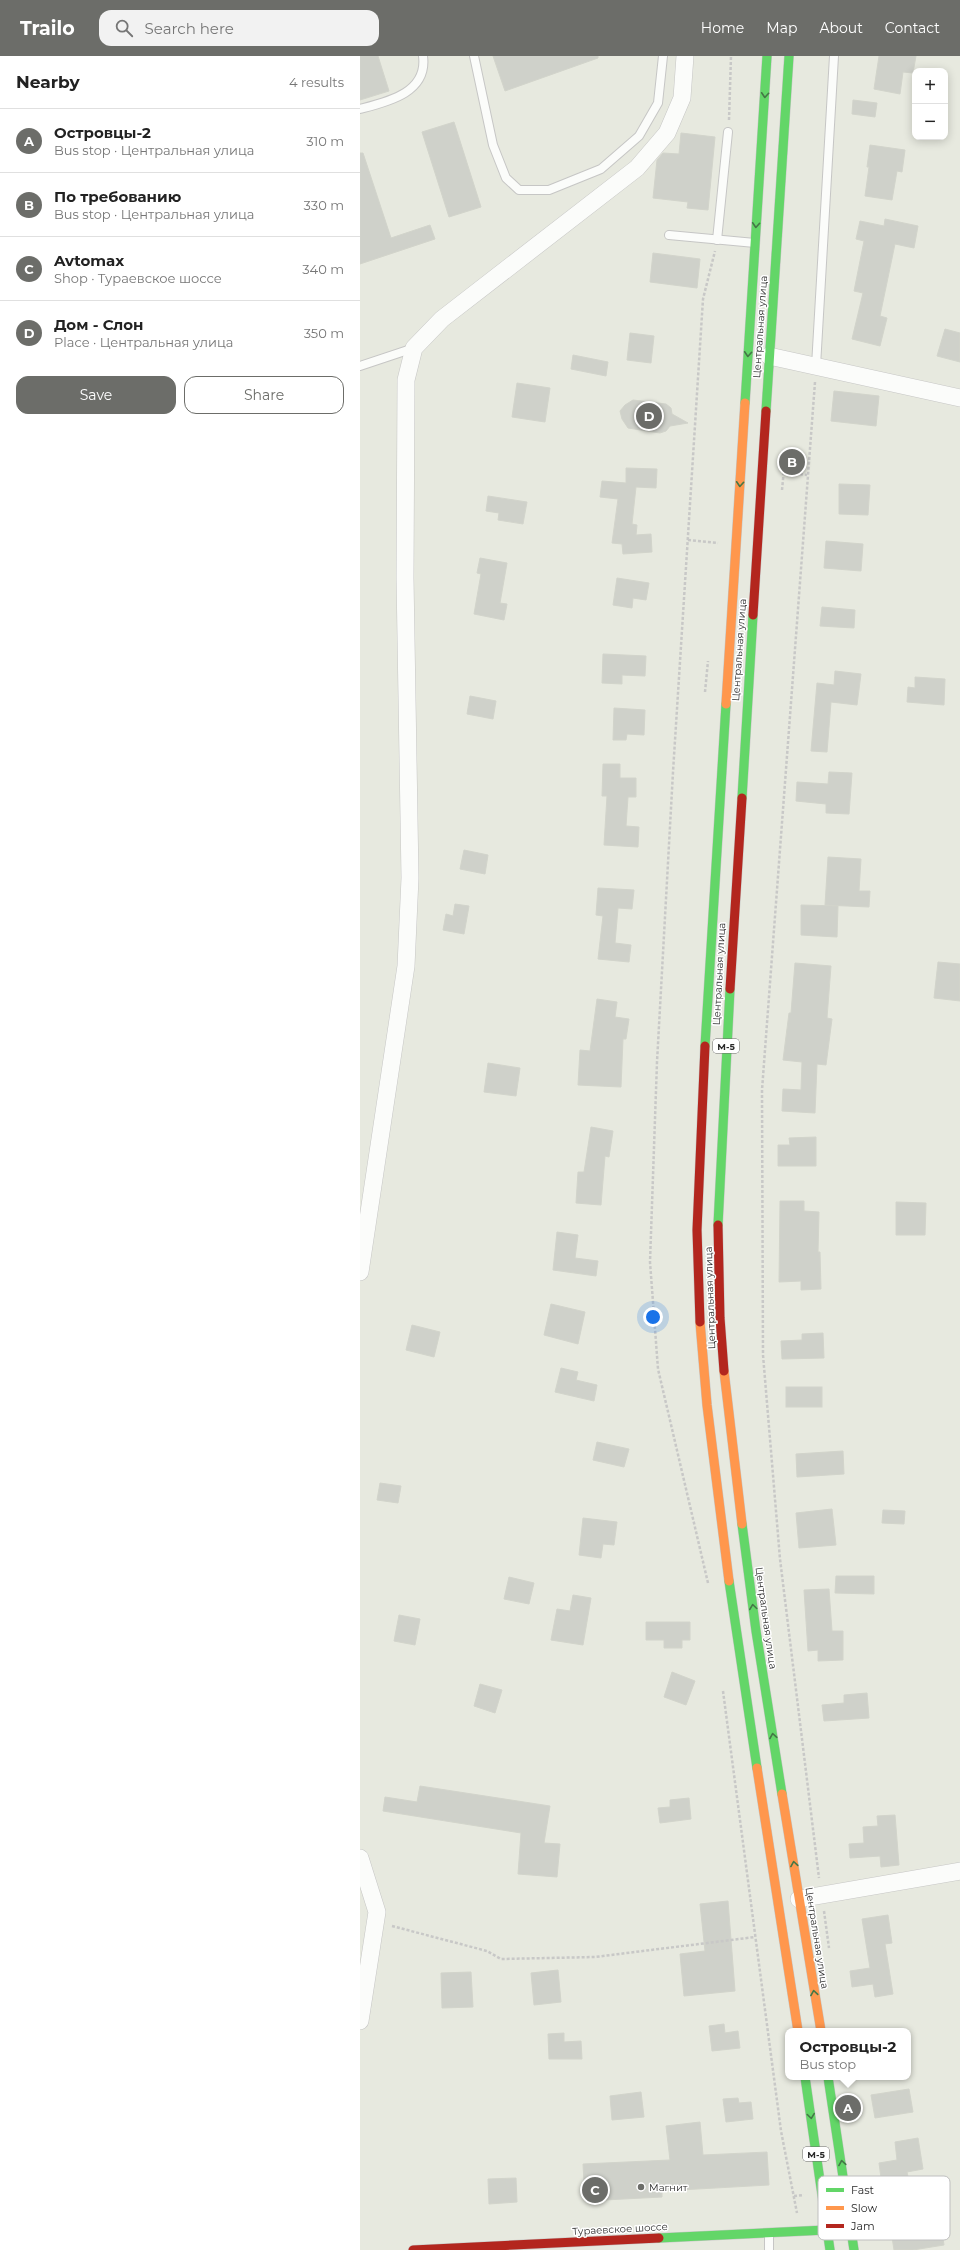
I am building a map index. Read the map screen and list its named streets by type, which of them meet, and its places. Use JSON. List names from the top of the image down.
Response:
{
  "streets": {
    "main road": ["Центральная улица", "М-5", "Тураевское шоссе"]
  },
  "places": ["Магнит"],
  "legend": ["Fast", "Slow", "Jam"],
  "page": {
    "header": "Trailo",
    "search": "Search here",
    "nav": [
      "Home",
      "Map",
      "About",
      "Contact"
    ],
    "heading": ["Nearby", "4 results"],
    "map_buttons": ["+", "−"],
    "list": [
      {
        "mark": "A",
        "name": "Островцы-2",
        "note": "Bus stop · Центральная улица",
        "value": "310 m"
      },
      {
        "mark": "B",
        "name": "По требованию",
        "note": "Bus stop · Центральная улица",
        "value": "330 m"
      },
      {
        "mark": "C",
        "name": "Avtomax",
        "note": "Shop · Тураевское шоссе",
        "value": "340 m"
      },
      {
        "mark": "D",
        "name": "Дом - Слон",
        "note": "Place · Центральная улица",
        "value": "350 m"
      }
    ],
    "buttons": ["Save", "Share"],
    "pins": [
      "D",
      "B",
      "A",
      "C"
    ],
    "popup": ["Островцы-2", "Bus stop"]
  }
}
